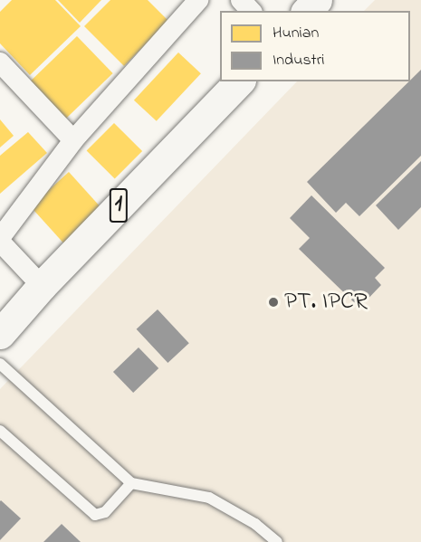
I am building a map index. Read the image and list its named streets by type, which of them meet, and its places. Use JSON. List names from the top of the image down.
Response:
{
  "streets": {
    "highway": ["1"]
  },
  "places": ["PT. IPCR"],
  "legend": ["Hunian", "Industri"]
}
